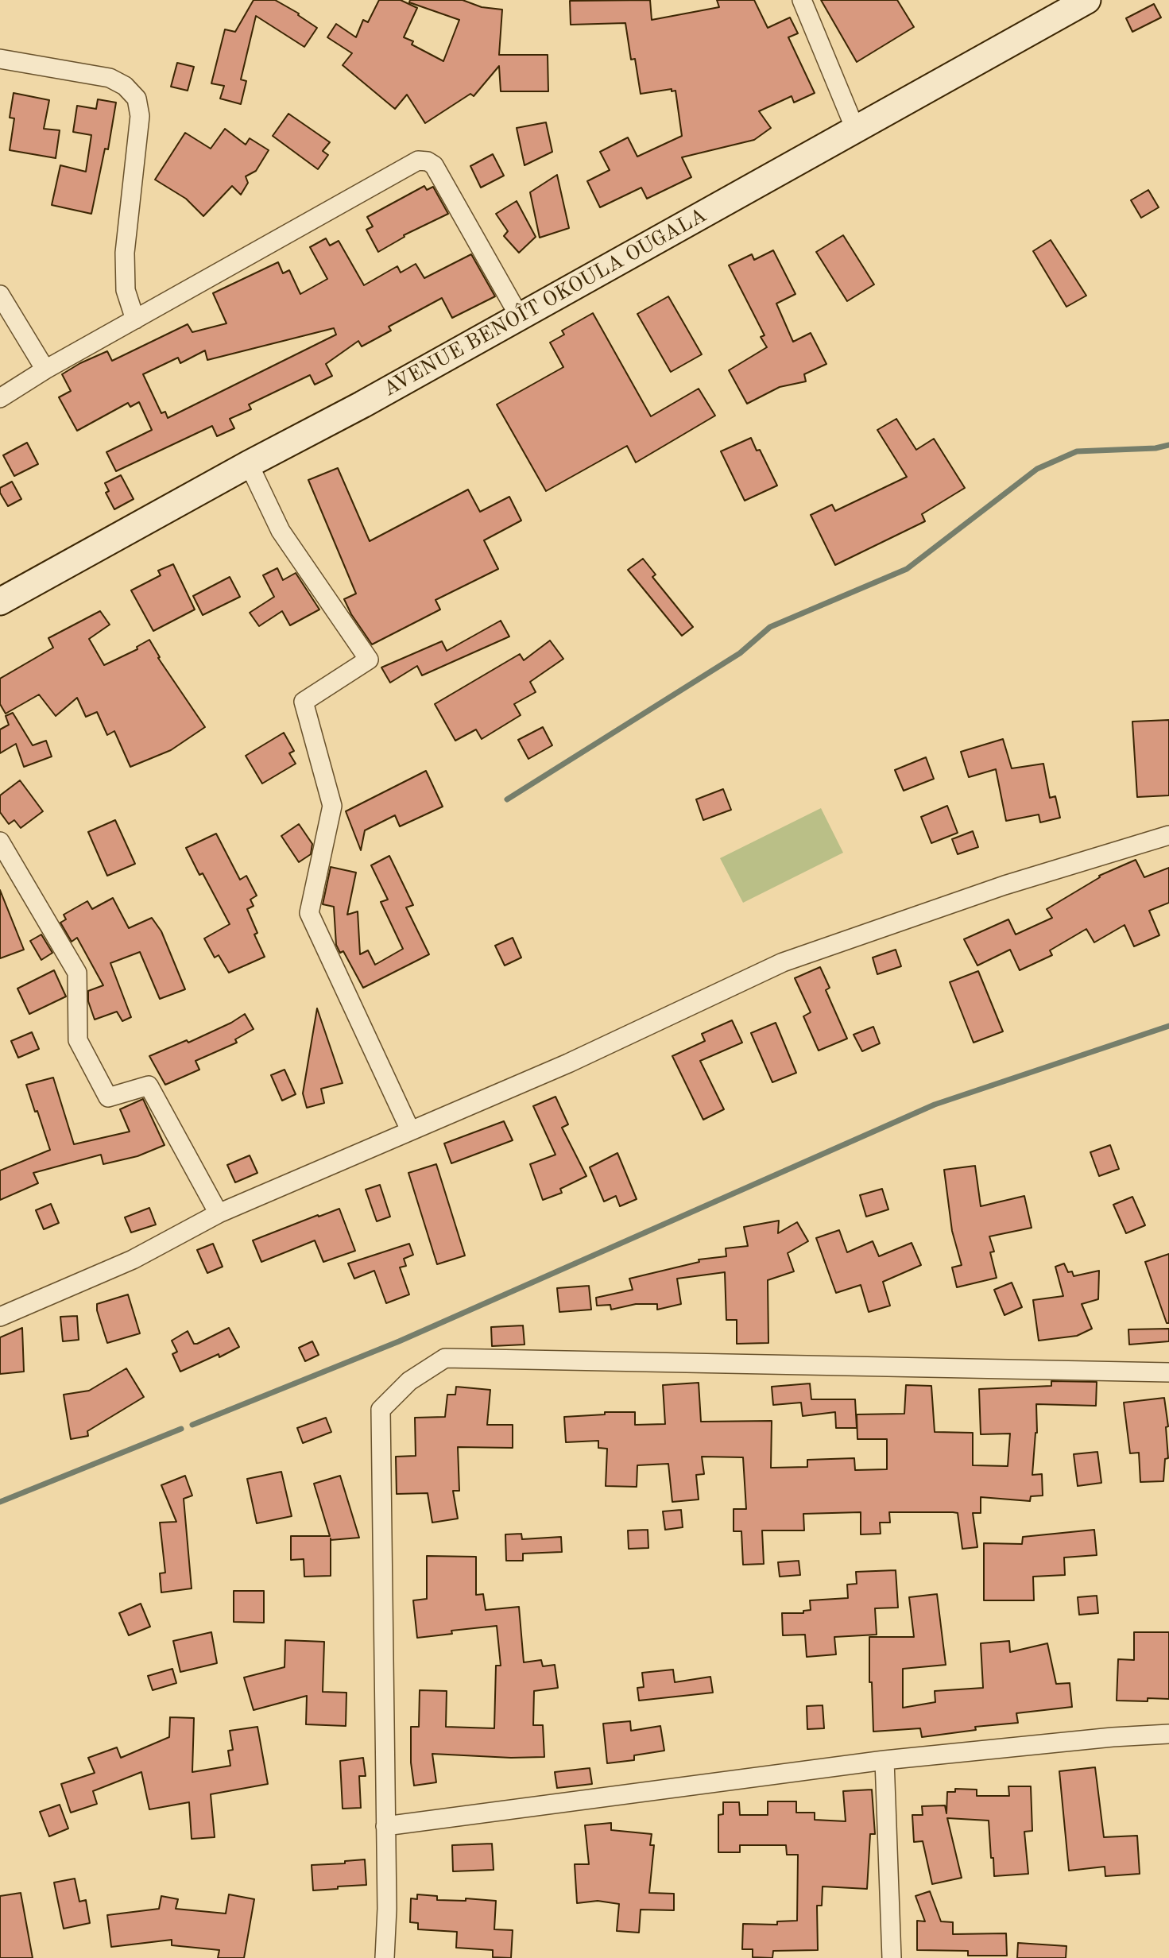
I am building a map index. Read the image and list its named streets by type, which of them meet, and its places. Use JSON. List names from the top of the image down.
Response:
{
  "streets": {
    "street": ["AVENUE BENOÎT OKOULA OUGALA"]
  }
}
